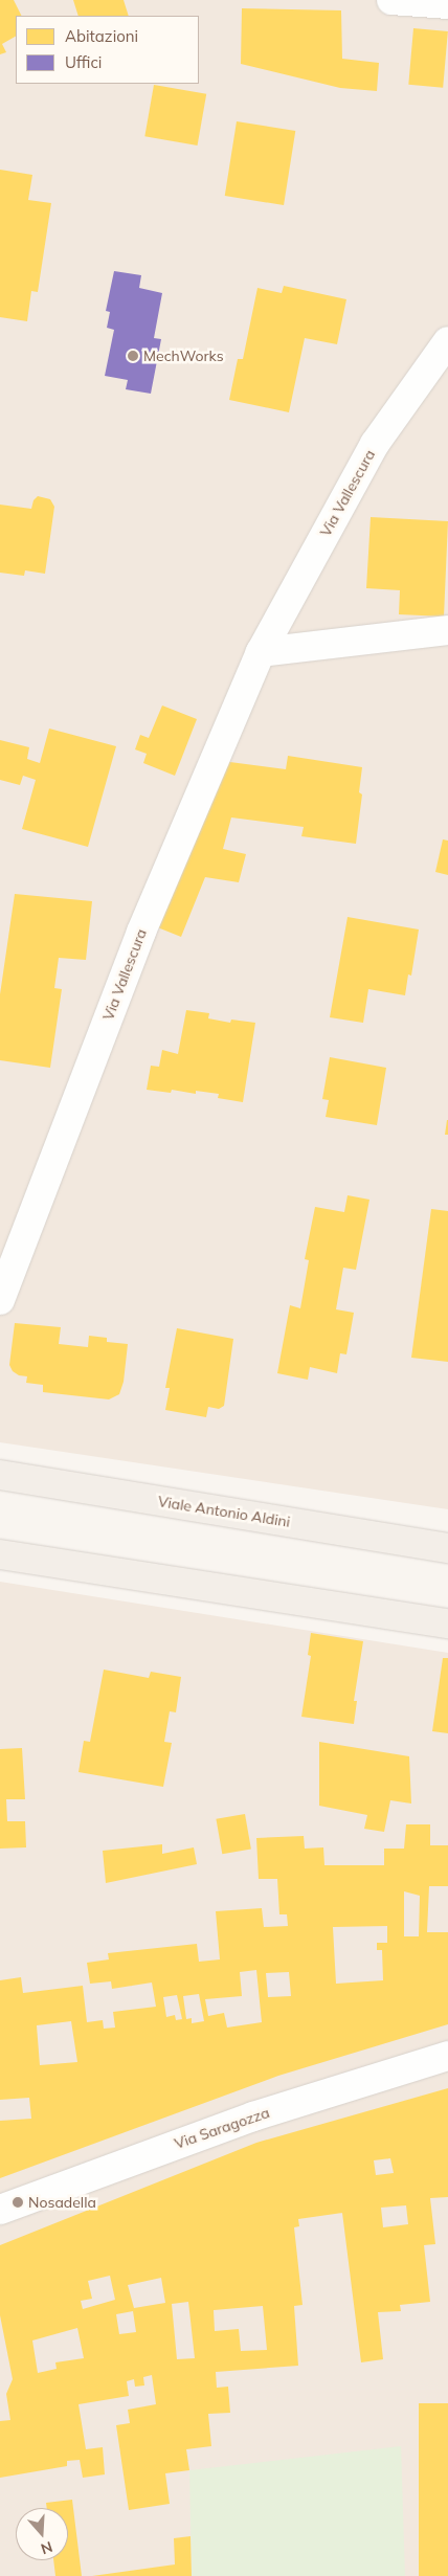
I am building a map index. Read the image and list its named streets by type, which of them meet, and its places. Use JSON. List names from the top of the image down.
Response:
{
  "streets": {
    "main road": ["Viale Antonio Aldini"],
    "street": ["Via Vallescura", "Via Saragozza"]
  },
  "places": ["MechWorks", "Nosadella"],
  "legend": ["Abitazioni", "Uffici"],
  "north": "bottom"
}
